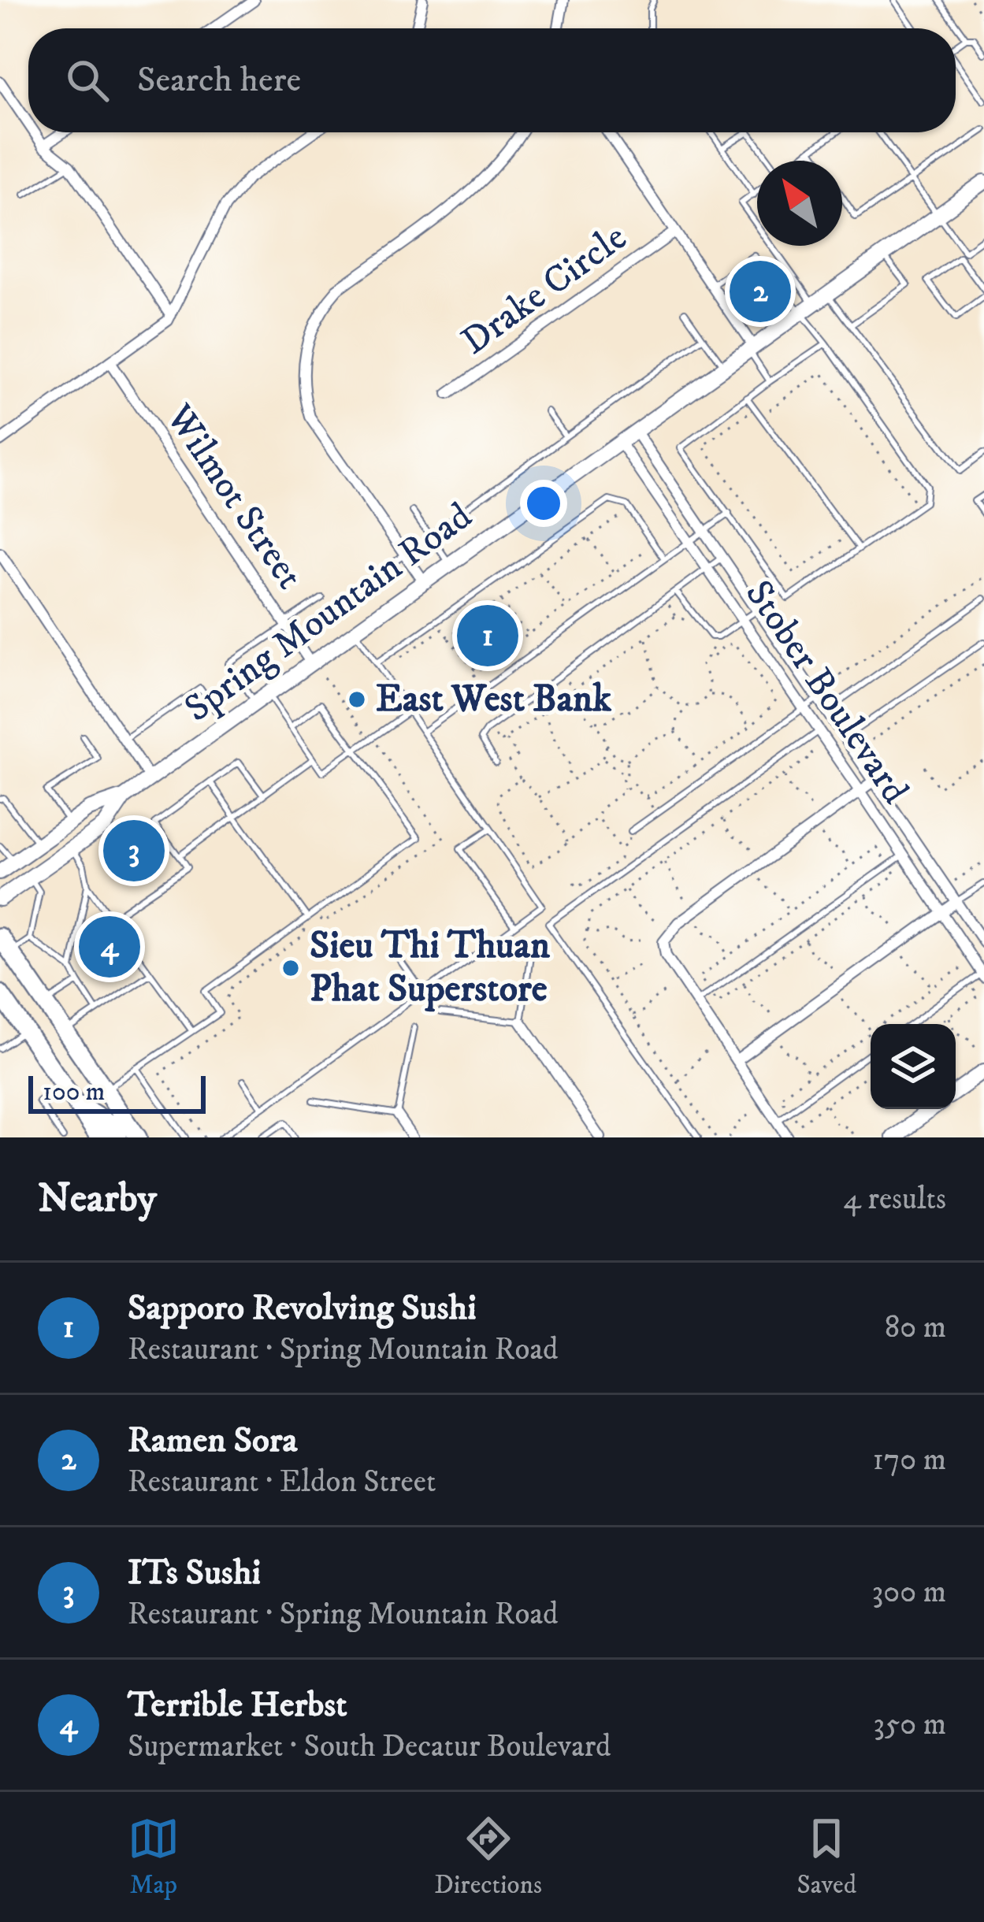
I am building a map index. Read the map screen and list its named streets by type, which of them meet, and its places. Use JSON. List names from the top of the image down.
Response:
{
  "streets": {
    "main road": ["Spring Mountain Road"],
    "street": ["Drake Circle", "Wilmot Street", "Stober Boulevard"]
  },
  "crossings": [
    ["Wilmot Street", "Spring Mountain Road"],
    ["Spring Mountain Road", "Stober Boulevard"]
  ],
  "places": ["East West Bank", "Sieu Thi Thuan Phat Superstore"],
  "scale_bar": "100 m",
  "north": "top left",
  "page": {
    "search": "Search here",
    "pins": [
      "2",
      "1",
      "3",
      "4"
    ],
    "scale": "100 m",
    "heading": ["Nearby", "4 results"],
    "list": [
      {
        "mark": "1",
        "name": "Sapporo Revolving Sushi",
        "note": "Restaurant · Spring Mountain Road",
        "value": "80 m"
      },
      {
        "mark": "2",
        "name": "Ramen Sora",
        "note": "Restaurant · Eldon Street",
        "value": "170 m"
      },
      {
        "mark": "3",
        "name": "ITs Sushi",
        "note": "Restaurant · Spring Mountain Road",
        "value": "300 m"
      },
      {
        "mark": "4",
        "name": "Terrible Herbst",
        "note": "Supermarket · South Decatur Boulevard",
        "value": "350 m"
      }
    ],
    "nav": ["Map", "Directions", "Saved"]
  }
}
